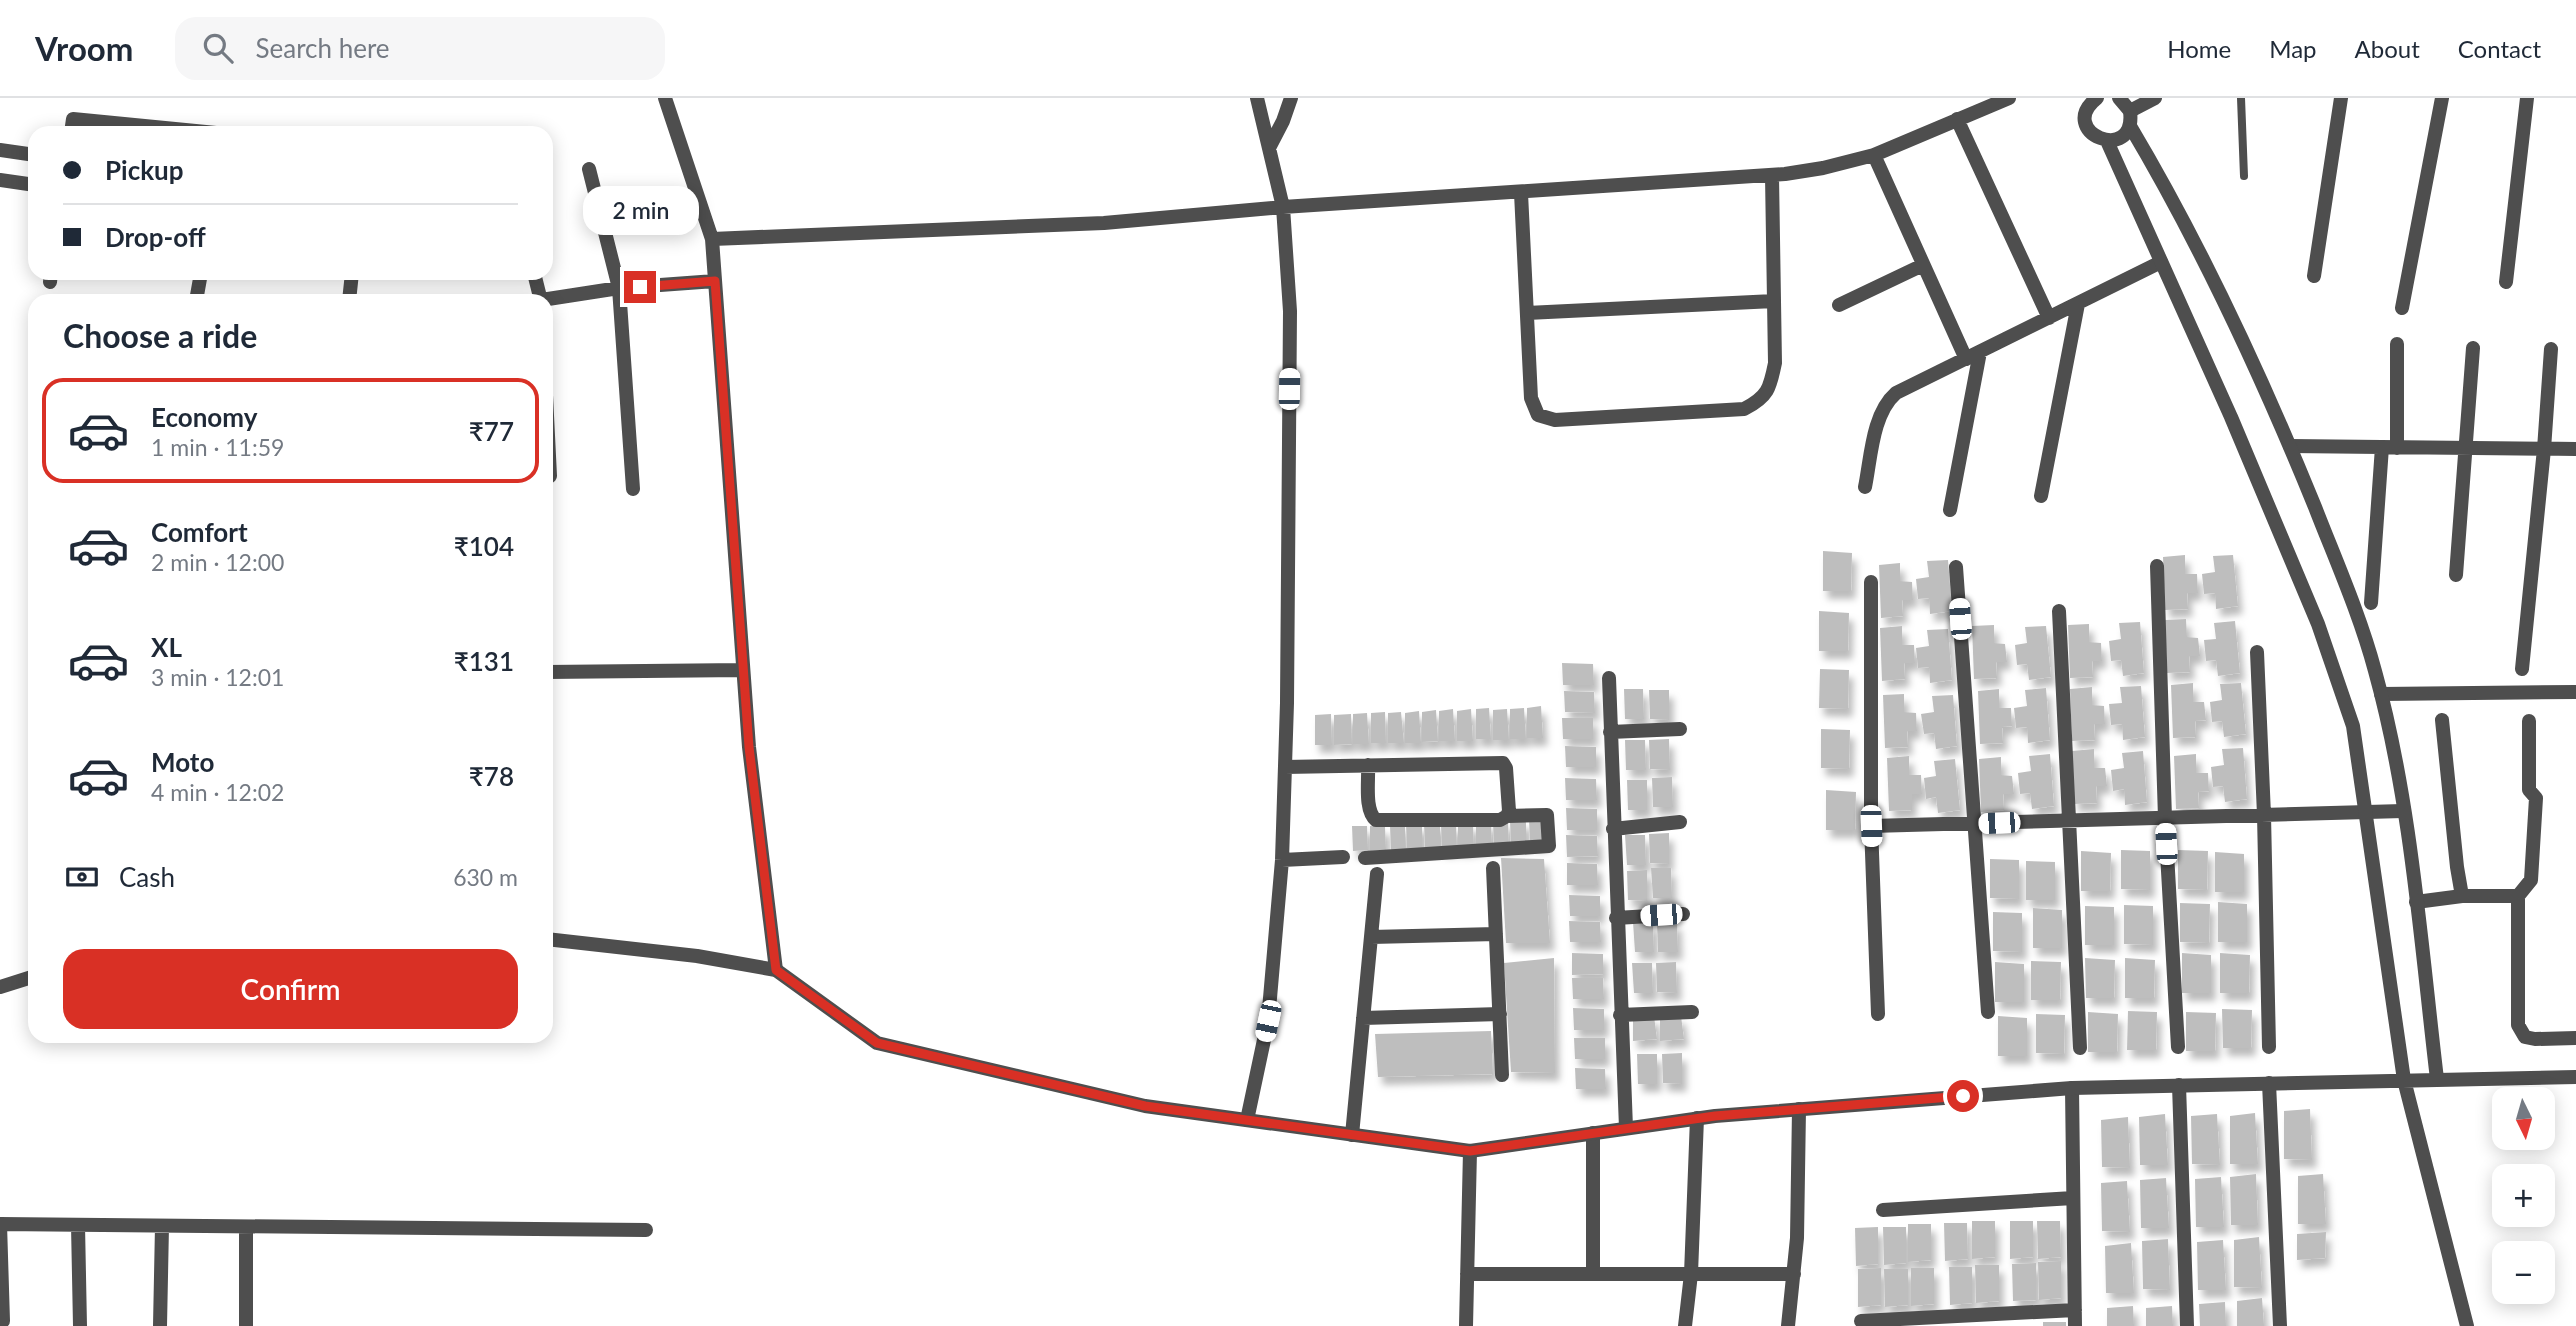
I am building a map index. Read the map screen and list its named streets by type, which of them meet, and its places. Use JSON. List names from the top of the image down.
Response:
{
  "north": "bottom",
  "page": {
    "header": "Vroom",
    "search": "Search here",
    "nav": [
      "Home",
      "Map",
      "About",
      "Contact"
    ],
    "banner": ["Pickup", "Drop-off"],
    "bubble": "2 min",
    "heading": "Choose a ride",
    "list": [
      {
        "name": "Economy",
        "note": "1 min · 11:59",
        "value": "₹77"
      },
      {
        "name": "Comfort",
        "note": "2 min · 12:00",
        "value": "₹104"
      },
      {
        "name": "XL",
        "note": "3 min · 12:01",
        "value": "₹131"
      },
      {
        "name": "Moto",
        "note": "4 min · 12:02",
        "value": "₹78"
      }
    ],
    "pay": ["Cash", "630 m"],
    "buttons": "Confirm",
    "map_buttons": ["+", "−"]
  }
}
